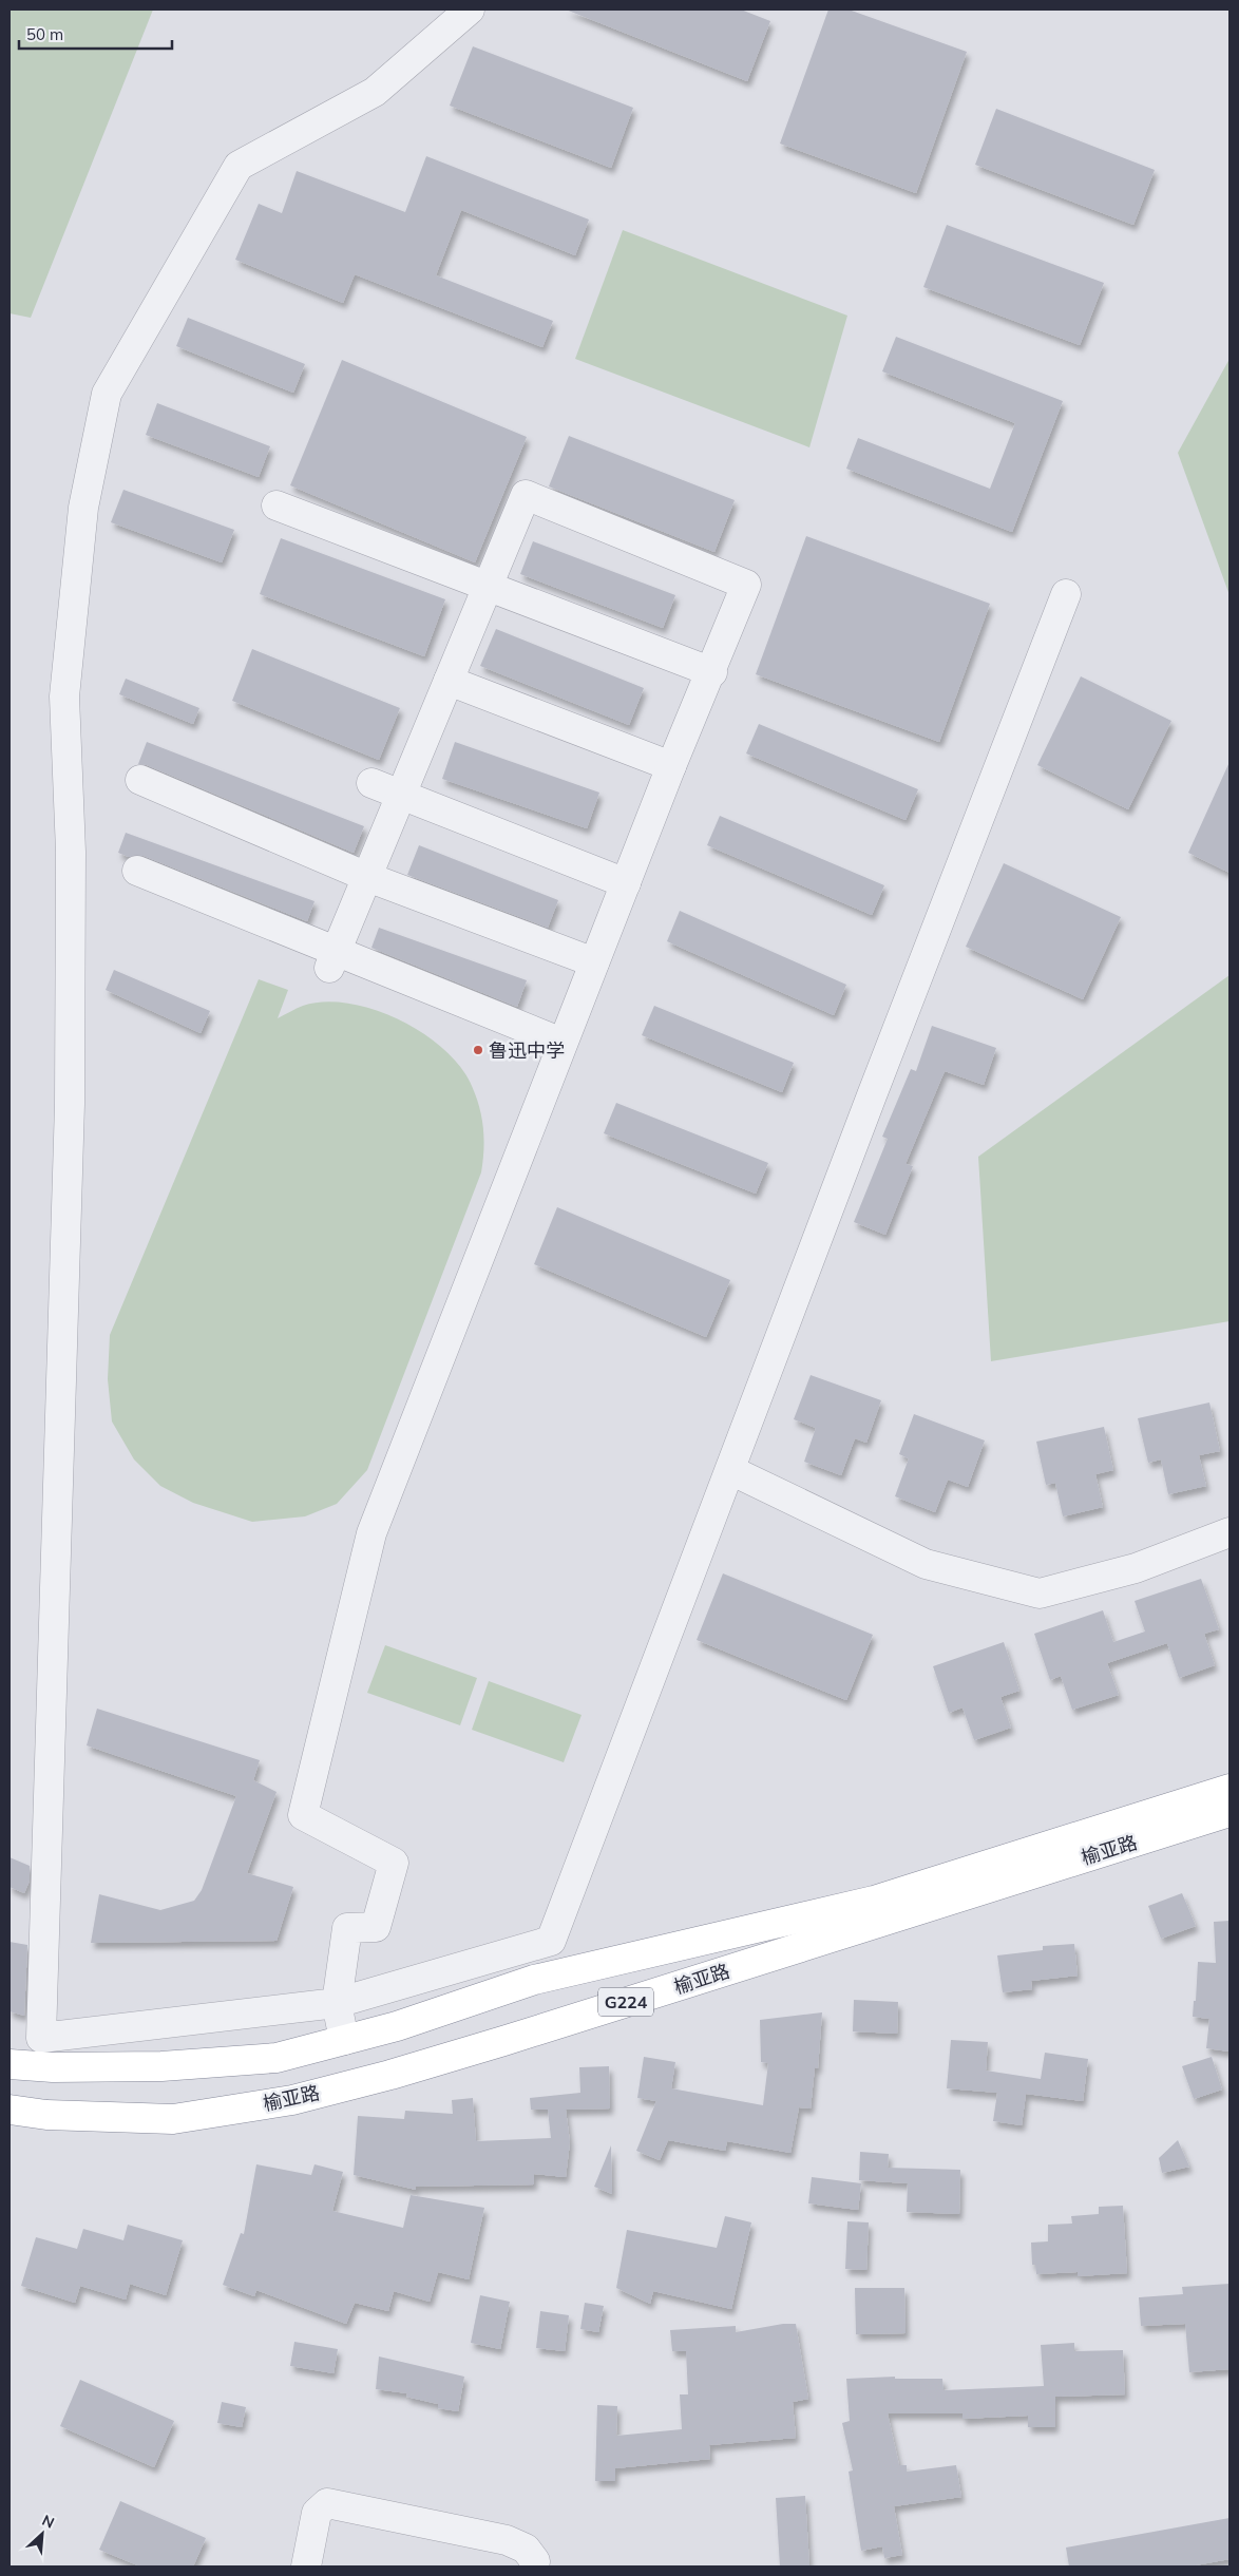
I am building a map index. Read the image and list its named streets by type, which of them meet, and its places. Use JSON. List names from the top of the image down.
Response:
{
  "streets": {
    "highway": ["榆亚路", "G224"]
  },
  "places": ["鲁迅中学"],
  "scale_bar": "50 m",
  "north": "top right"
}
